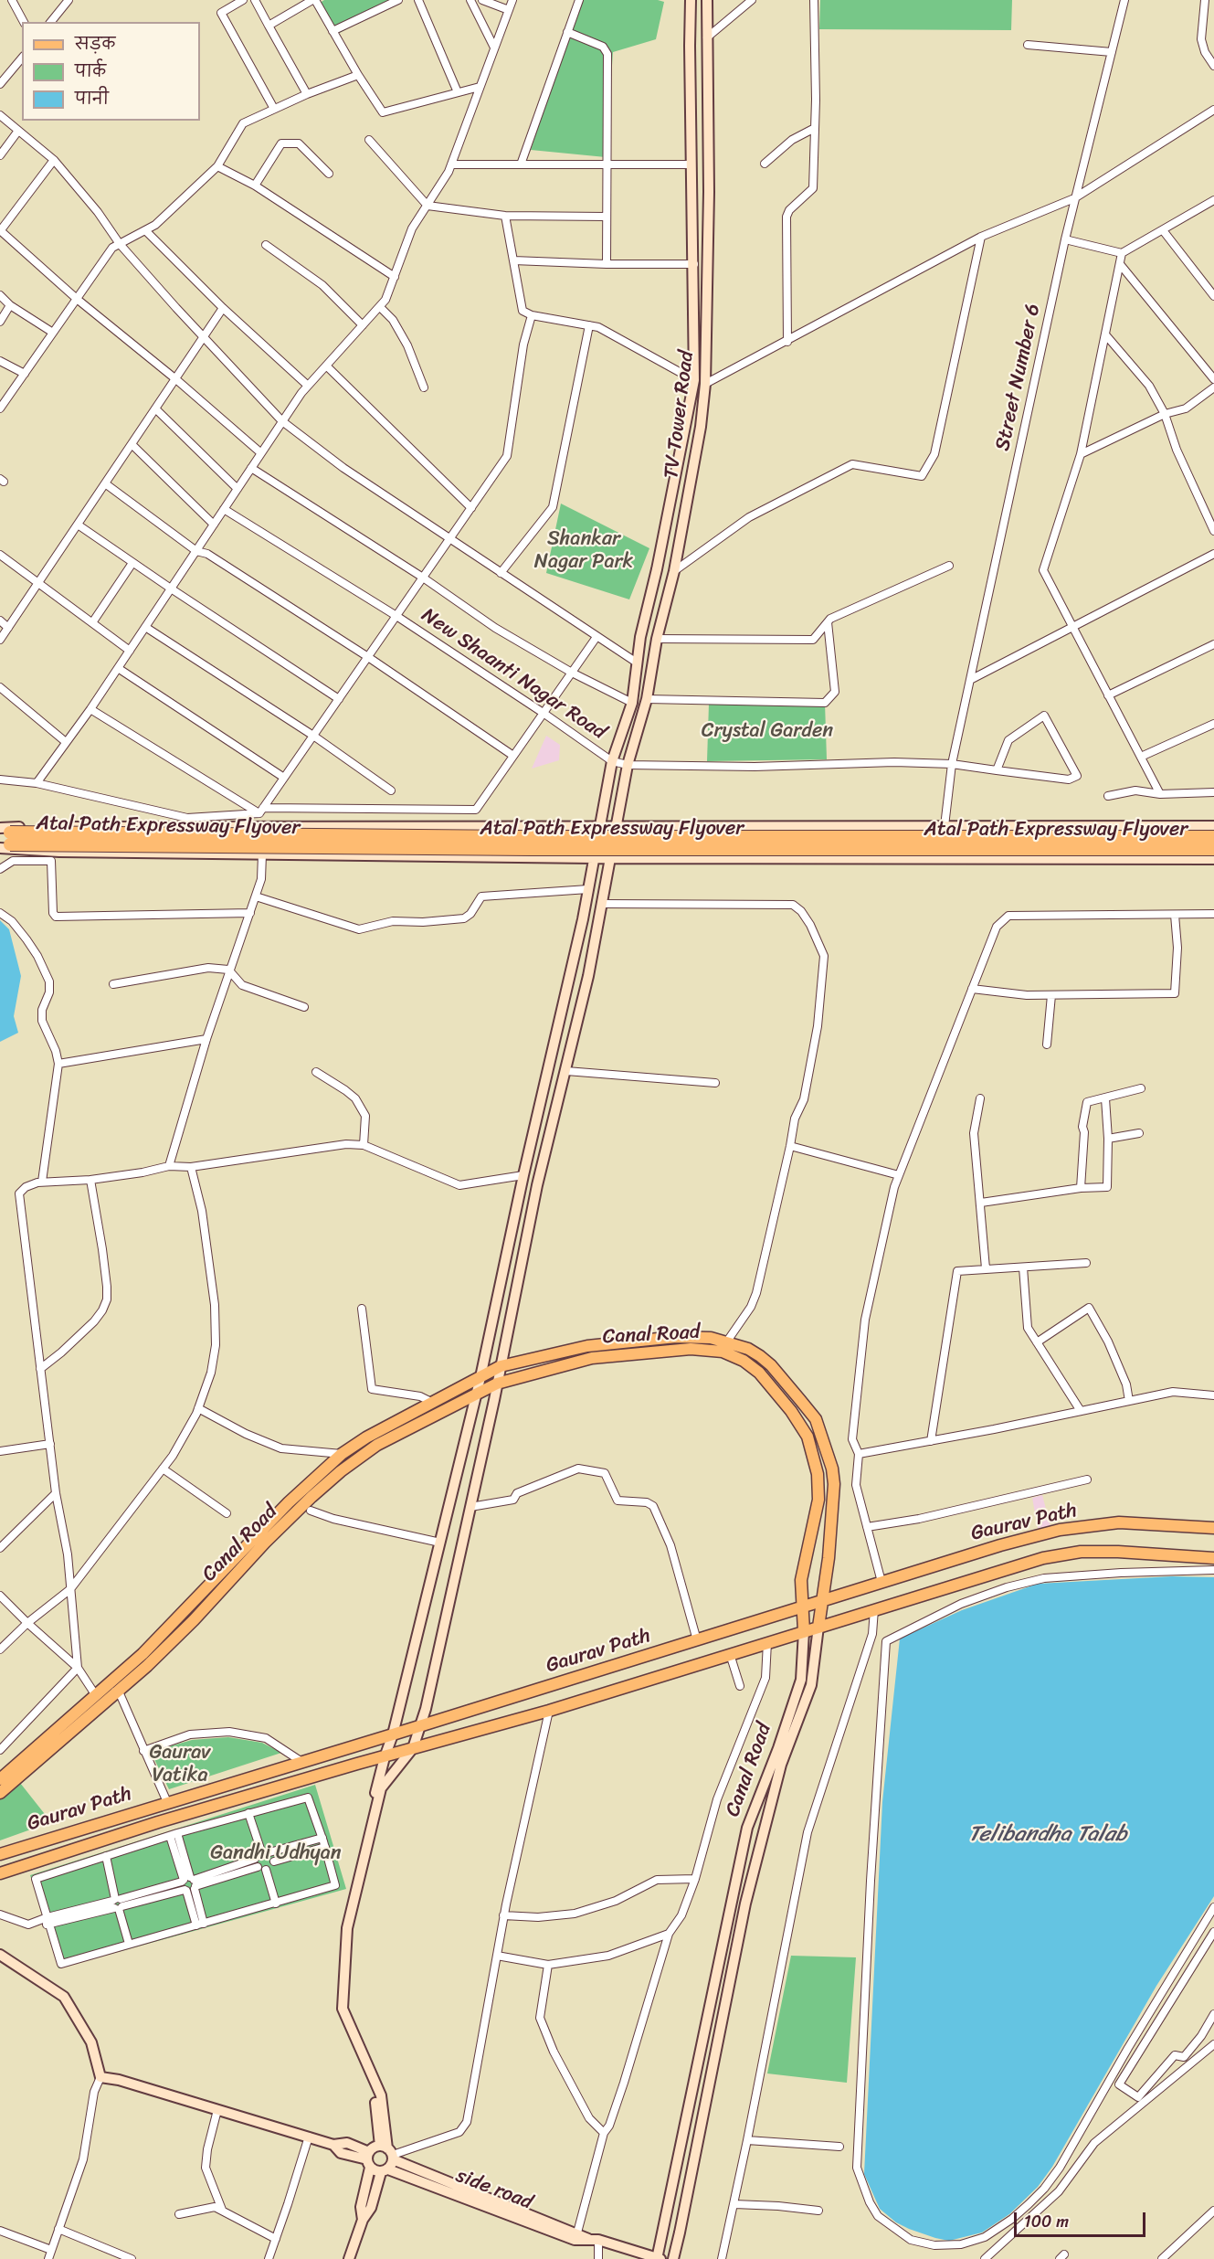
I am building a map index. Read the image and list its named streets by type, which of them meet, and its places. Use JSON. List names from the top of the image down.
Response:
{
  "streets": {
    "highway": ["Atal Path Expressway Flyover"],
    "main road": [
      "TV Tower Road",
      "Canal Road",
      "Gaurav Path",
      "side road"
    ],
    "street": ["Street Number 6", "New Shaanti Nagar Road"]
  },
  "crossings": [
    ["TV Tower Road", "New Shaanti Nagar Road"],
    ["TV Tower Road", "Canal Road"],
    ["TV Tower Road", "Gaurav Path"],
    ["TV Tower Road", "side road"],
    ["Canal Road", "Gaurav Path"],
    ["Canal Road", "side road"]
  ],
  "water": ["Telibandha Talab"],
  "parks": [
    "Shankar Nagar Park",
    "Crystal Garden",
    "Gaurav Vatika",
    "Gandhi Udhyan"
  ],
  "legend": ["सड़क", "पार्क", "पानी"],
  "scale_bar": "100 m"
}
